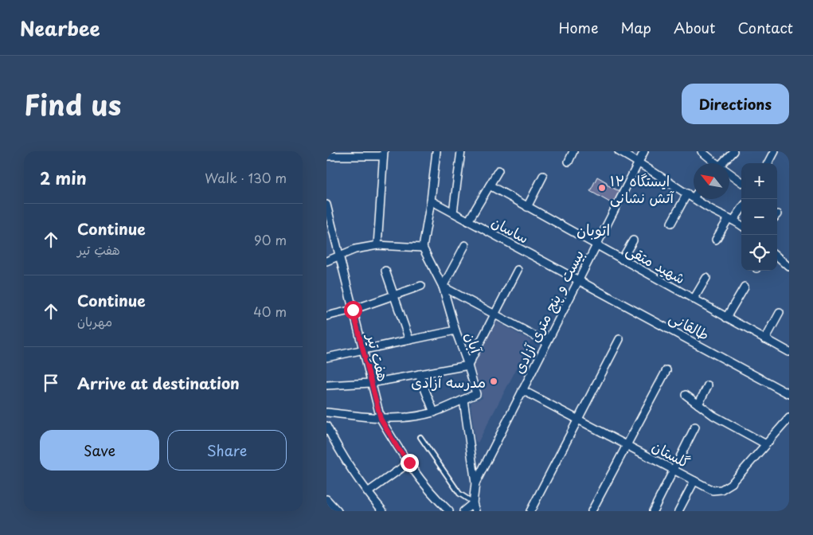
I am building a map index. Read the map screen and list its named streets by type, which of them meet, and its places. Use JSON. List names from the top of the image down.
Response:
{
  "streets": {
    "street": [
      "ساسان",
      "شهید متقی",
      "بیست و پنج متری آزادی",
      "طالقانی",
      "آبان",
      "هفتِ تیر",
      "گلستان"
    ]
  },
  "crossings": [
    ["ساسان", "بیست و پنج متری آزادی"],
    ["ساسان", "طالقانی"],
    ["شهید متقی", "بیست و پنج متری آزادی"],
    ["بیست و پنج متری آزادی", "طالقانی"],
    ["بیست و پنج متری آزادی", "گلستان"]
  ],
  "districts": ["اتوبان"],
  "places": ["ایستگاه ۱۲ آتش نشانی", "مدرسه آزادی"],
  "north": "top left",
  "page": {
    "header": "Nearbee",
    "nav": [
      "Home",
      "Map",
      "About",
      "Contact"
    ],
    "title": "Find us",
    "buttons": [
      "Directions",
      ["Save", "Share"]
    ],
    "heading": ["2 min", "Walk · 130 m"],
    "map_buttons": ["+", "−"],
    "list": [
      ["Continue", "هفتِ تیر", "90 m"],
      ["Continue", "مهربان", "40 m"],
      "Arrive at destination"
    ]
  }
}
